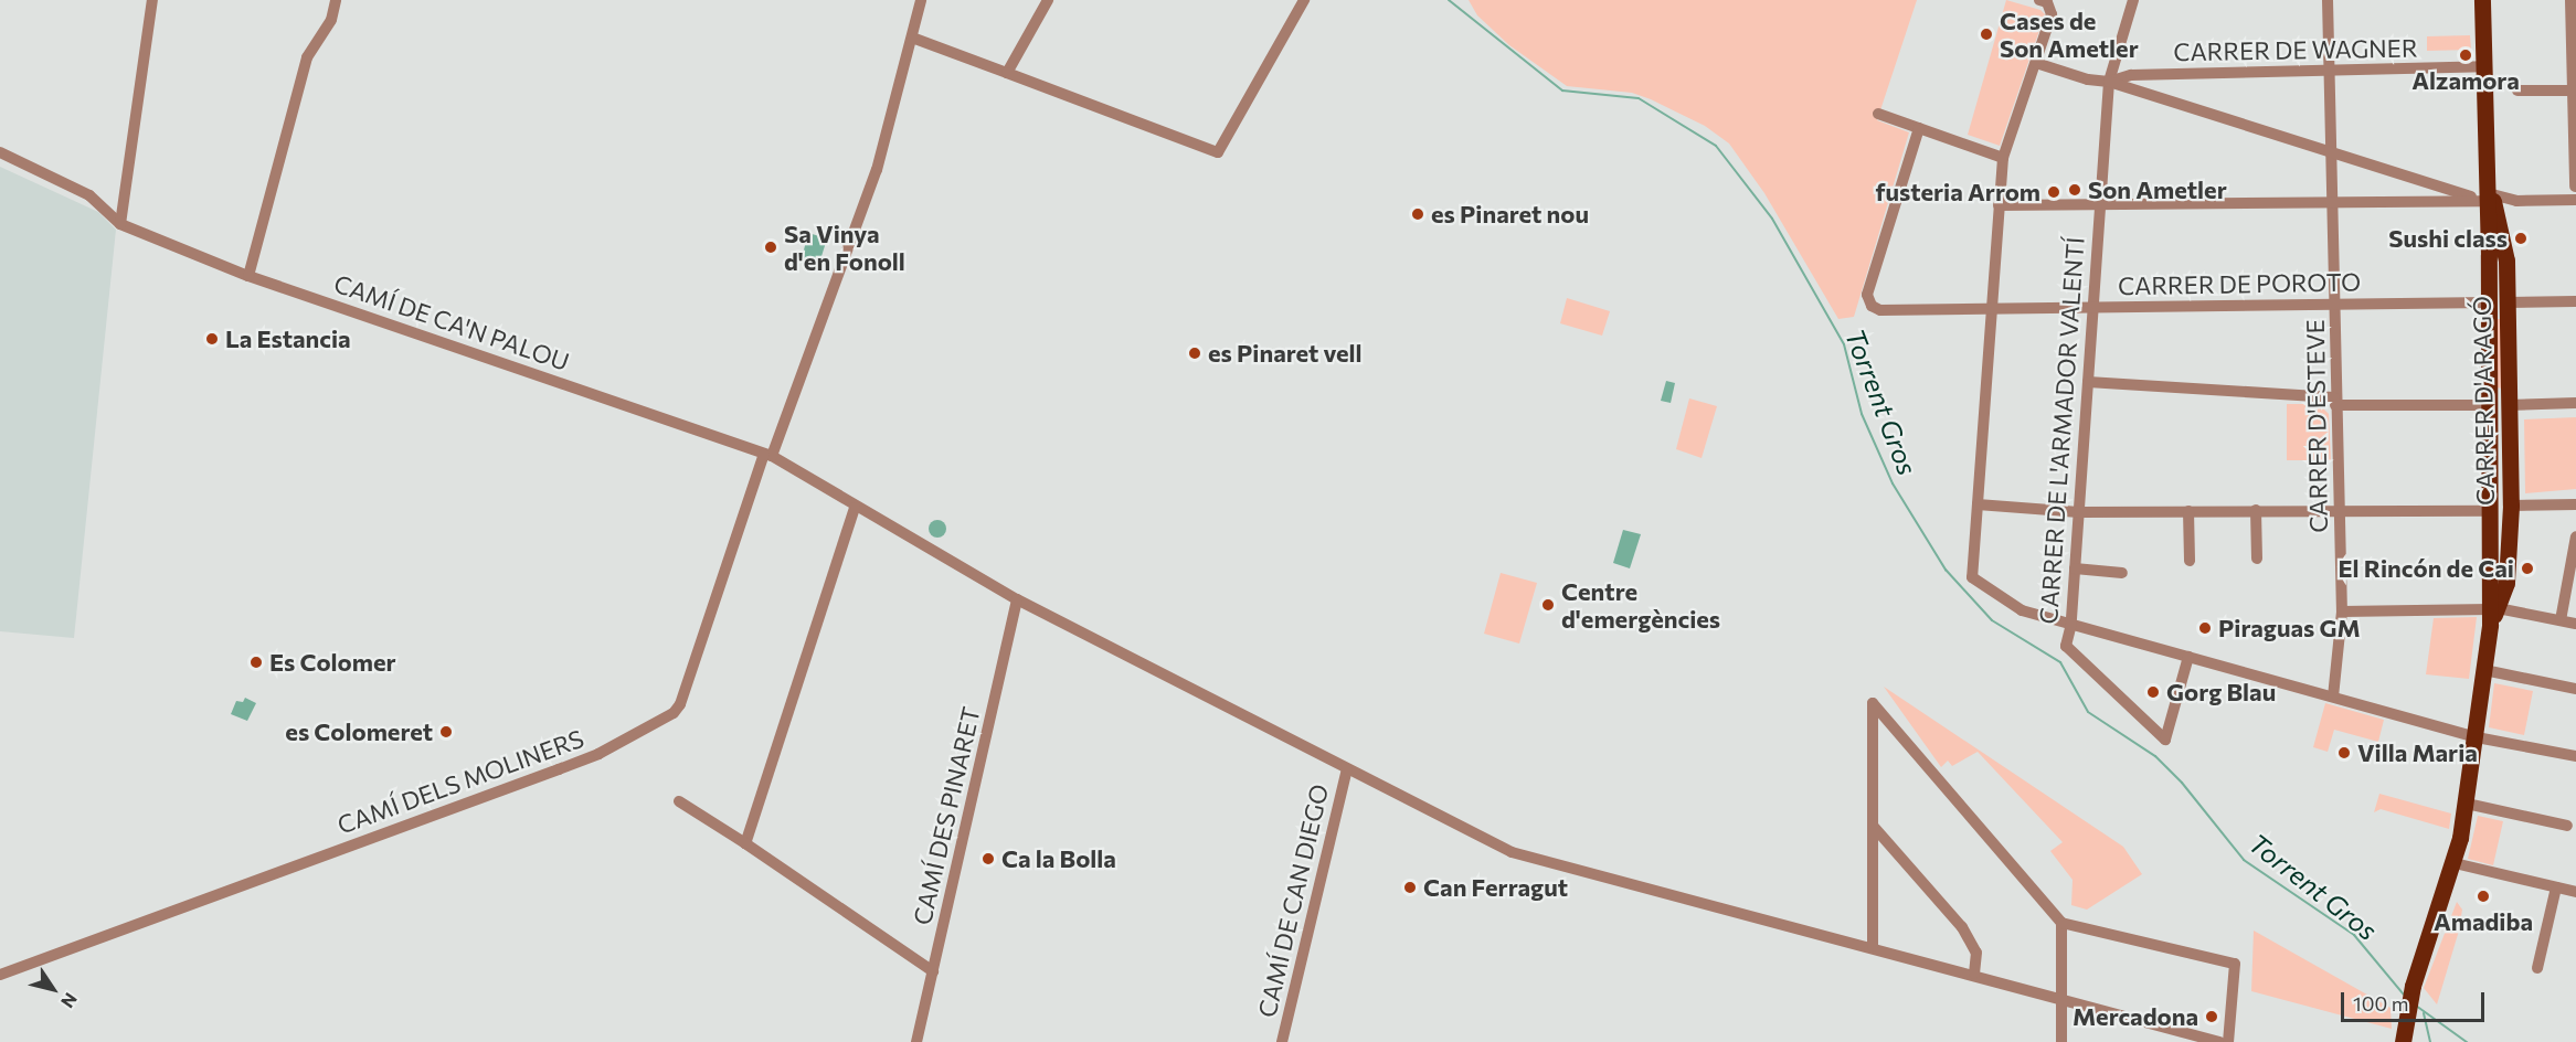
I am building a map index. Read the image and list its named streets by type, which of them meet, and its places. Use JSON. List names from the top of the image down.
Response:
{
  "streets": {
    "main road": ["CARRER D'ARAGÓ"],
    "street": [
      "CARRER DE WAGNER",
      "CARRER DE POROTO",
      "CAMÍ DE CA'N PALOU",
      "CARRER D'ESTEVE",
      "CARRER DE L'ARMADOR VALENTÍ",
      "CAMÍ DELS MOLINERS",
      "CAMÍ DES PINARET",
      "CAMÍ DE CAN DIEGO"
    ]
  },
  "crossings": [
    ["CARRER DE WAGNER", "CARRER D'ARAGÓ"],
    ["CARRER DE WAGNER", "CARRER D'ESTEVE"],
    ["CARRER DE WAGNER", "CARRER DE L'ARMADOR VALENTÍ"],
    ["CARRER DE POROTO", "CARRER D'ARAGÓ"],
    ["CARRER DE POROTO", "CARRER D'ESTEVE"],
    ["CARRER DE POROTO", "CARRER DE L'ARMADOR VALENTÍ"],
    ["CAMÍ DE CA'N PALOU", "CAMÍ DELS MOLINERS"],
    ["CAMÍ DE CA'N PALOU", "CAMÍ DES PINARET"],
    ["CAMÍ DE CA'N PALOU", "CAMÍ DE CAN DIEGO"]
  ],
  "water": ["Torrent Gros"],
  "places": [
    "Cases de Son Ametler",
    "Alzamora",
    "Son Ametler",
    "fusteria Arrom",
    "es Pinaret nou",
    "Sushi class",
    "Sa Vinya d'en Fonoll",
    "La Estancia",
    "es Pinaret vell",
    "El Rincón de Cai",
    "Centre d'emergències",
    "Piraguas GM",
    "Es Colomer",
    "Gorg Blau",
    "es Colomeret",
    "Villa Maria",
    "Ca la Bolla",
    "Can Ferragut",
    "Amadiba",
    "Mercadona"
  ],
  "scale_bar": "100 m",
  "north": "bottom right"
}
